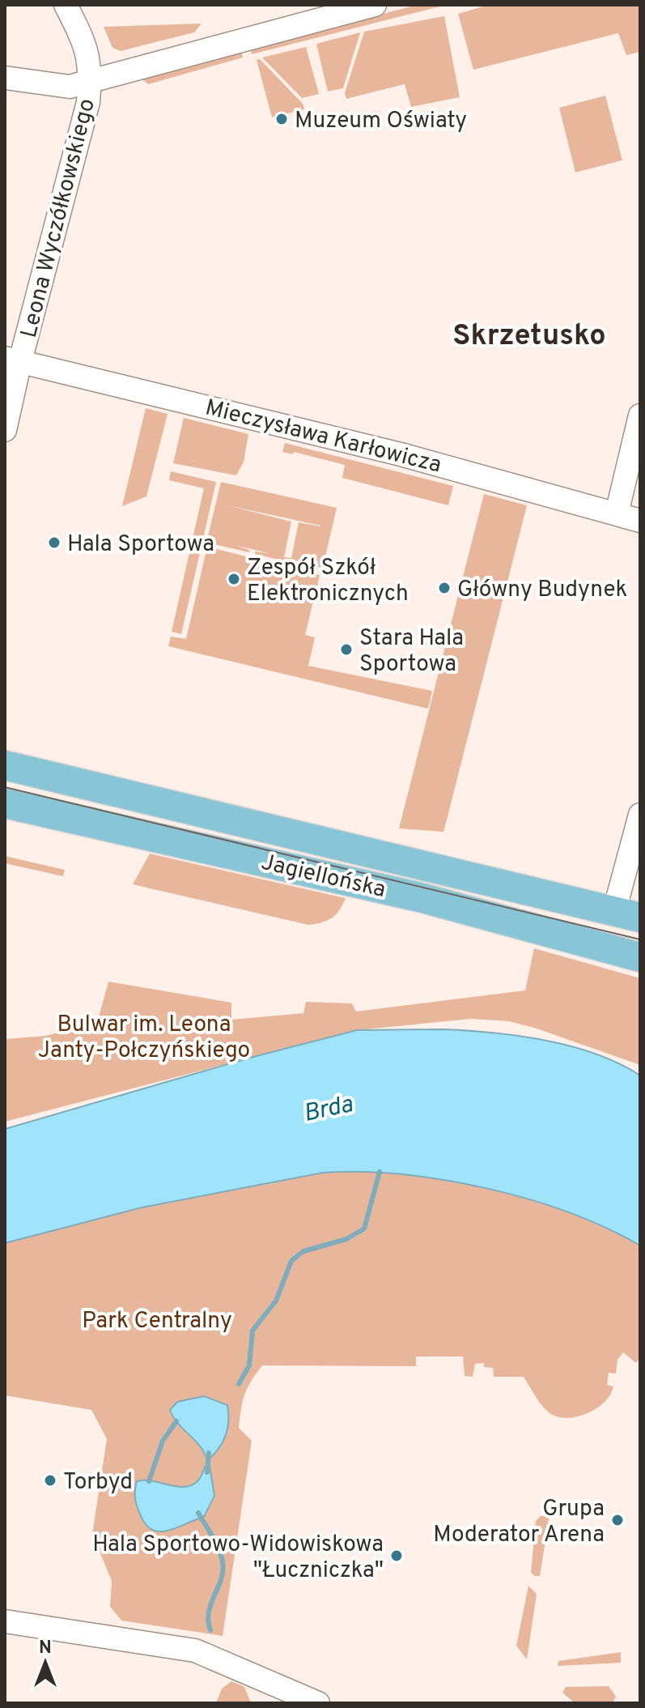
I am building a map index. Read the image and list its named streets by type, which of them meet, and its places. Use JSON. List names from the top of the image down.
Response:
{
  "streets": {
    "main road": ["Jagiellońska"],
    "street": ["Leona Wyczółkowskiego", "Mieczysława Karłowicza"]
  },
  "crossings": [
    ["Leona Wyczółkowskiego", "Mieczysława Karłowicza"]
  ],
  "districts": ["Skrzetusko"],
  "water": ["Brda"],
  "parks": ["Bulwar im. Leona Janty-Połczyńskiego", "Park Centralny"],
  "places": [
    "Muzeum Oświaty",
    "Hala Sportowa",
    "Zespół Szkół Elektronicznych",
    "Główny Budynek",
    "Stara Hala Sportowa",
    "Torbyd",
    "Grupa Moderator Arena",
    "Hala Sportowo-Widowiskowa \"Łuczniczka\""
  ],
  "north": "top"
}
